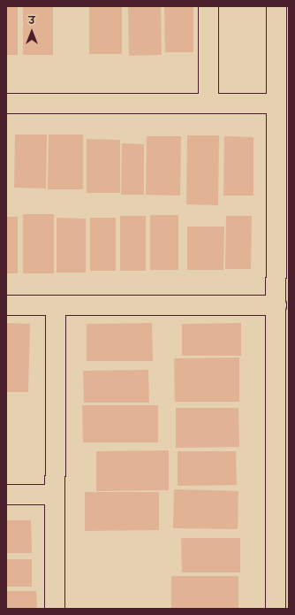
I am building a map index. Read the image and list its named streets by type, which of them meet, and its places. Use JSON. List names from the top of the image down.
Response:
{
  "north": "top"
}
